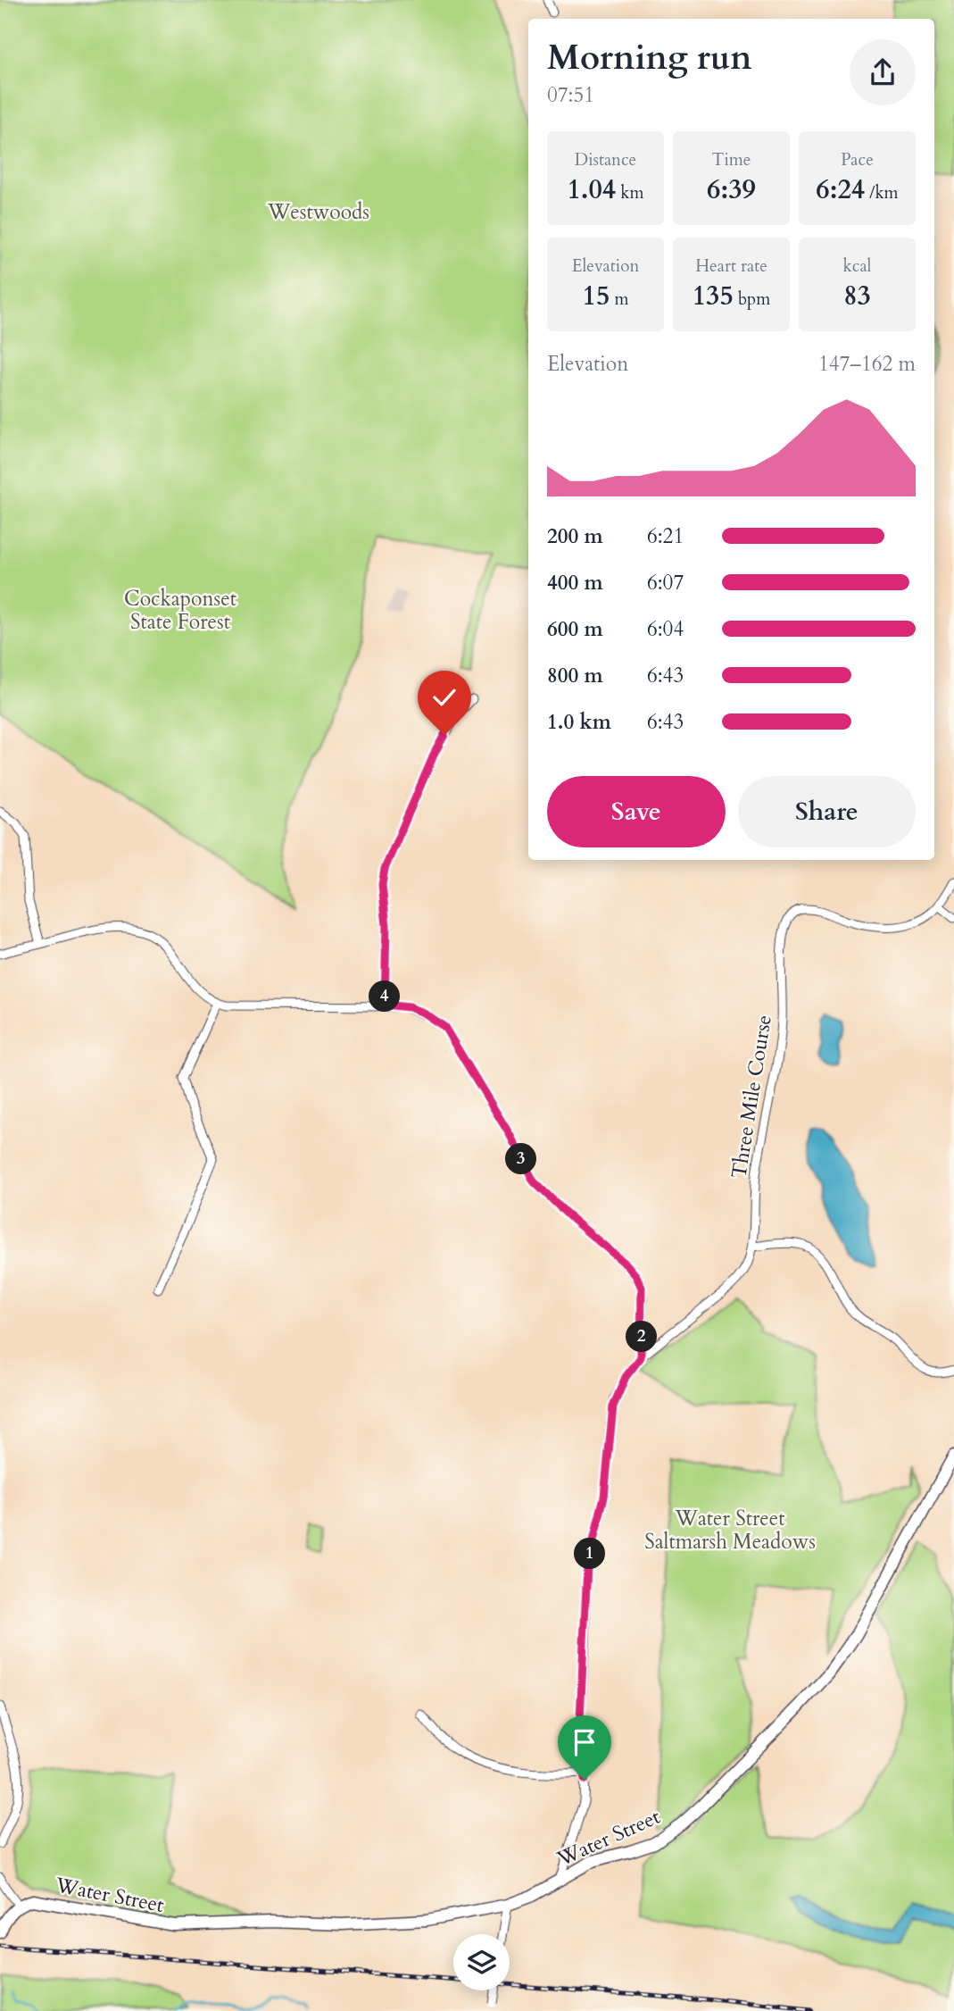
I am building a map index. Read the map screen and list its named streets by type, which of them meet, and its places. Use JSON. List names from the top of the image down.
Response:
{
  "streets": {
    "main road": ["Water Street"],
    "street": ["Three Mile Course"]
  },
  "parks": ["Westwoods", "Cockaponset State Forest", "Water Street Saltmarsh Meadows"],
  "page": {
    "heading": ["Morning run", "07:51"],
    "stats": [
      ["Distance", "1.04 km"],
      ["Time", "6:39"],
      ["Pace", "6:24 /km"],
      ["Elevation", "15 m"],
      ["Heart rate", "135 bpm"],
      ["kcal", "83"]
    ],
    "chart": ["Elevation", "147–162 m"],
    "list": [
      {
        "name": "200 m",
        "note": "6:21"
      },
      {
        "name": "400 m",
        "note": "6:07"
      },
      {
        "name": "600 m",
        "note": "6:04"
      },
      {
        "name": "800 m",
        "note": "6:43"
      },
      {
        "name": "1.0 km",
        "note": "6:43"
      }
    ],
    "buttons": ["Save", "Share"],
    "pins": [
      "4",
      "3",
      "2",
      "1"
    ]
  }
}
